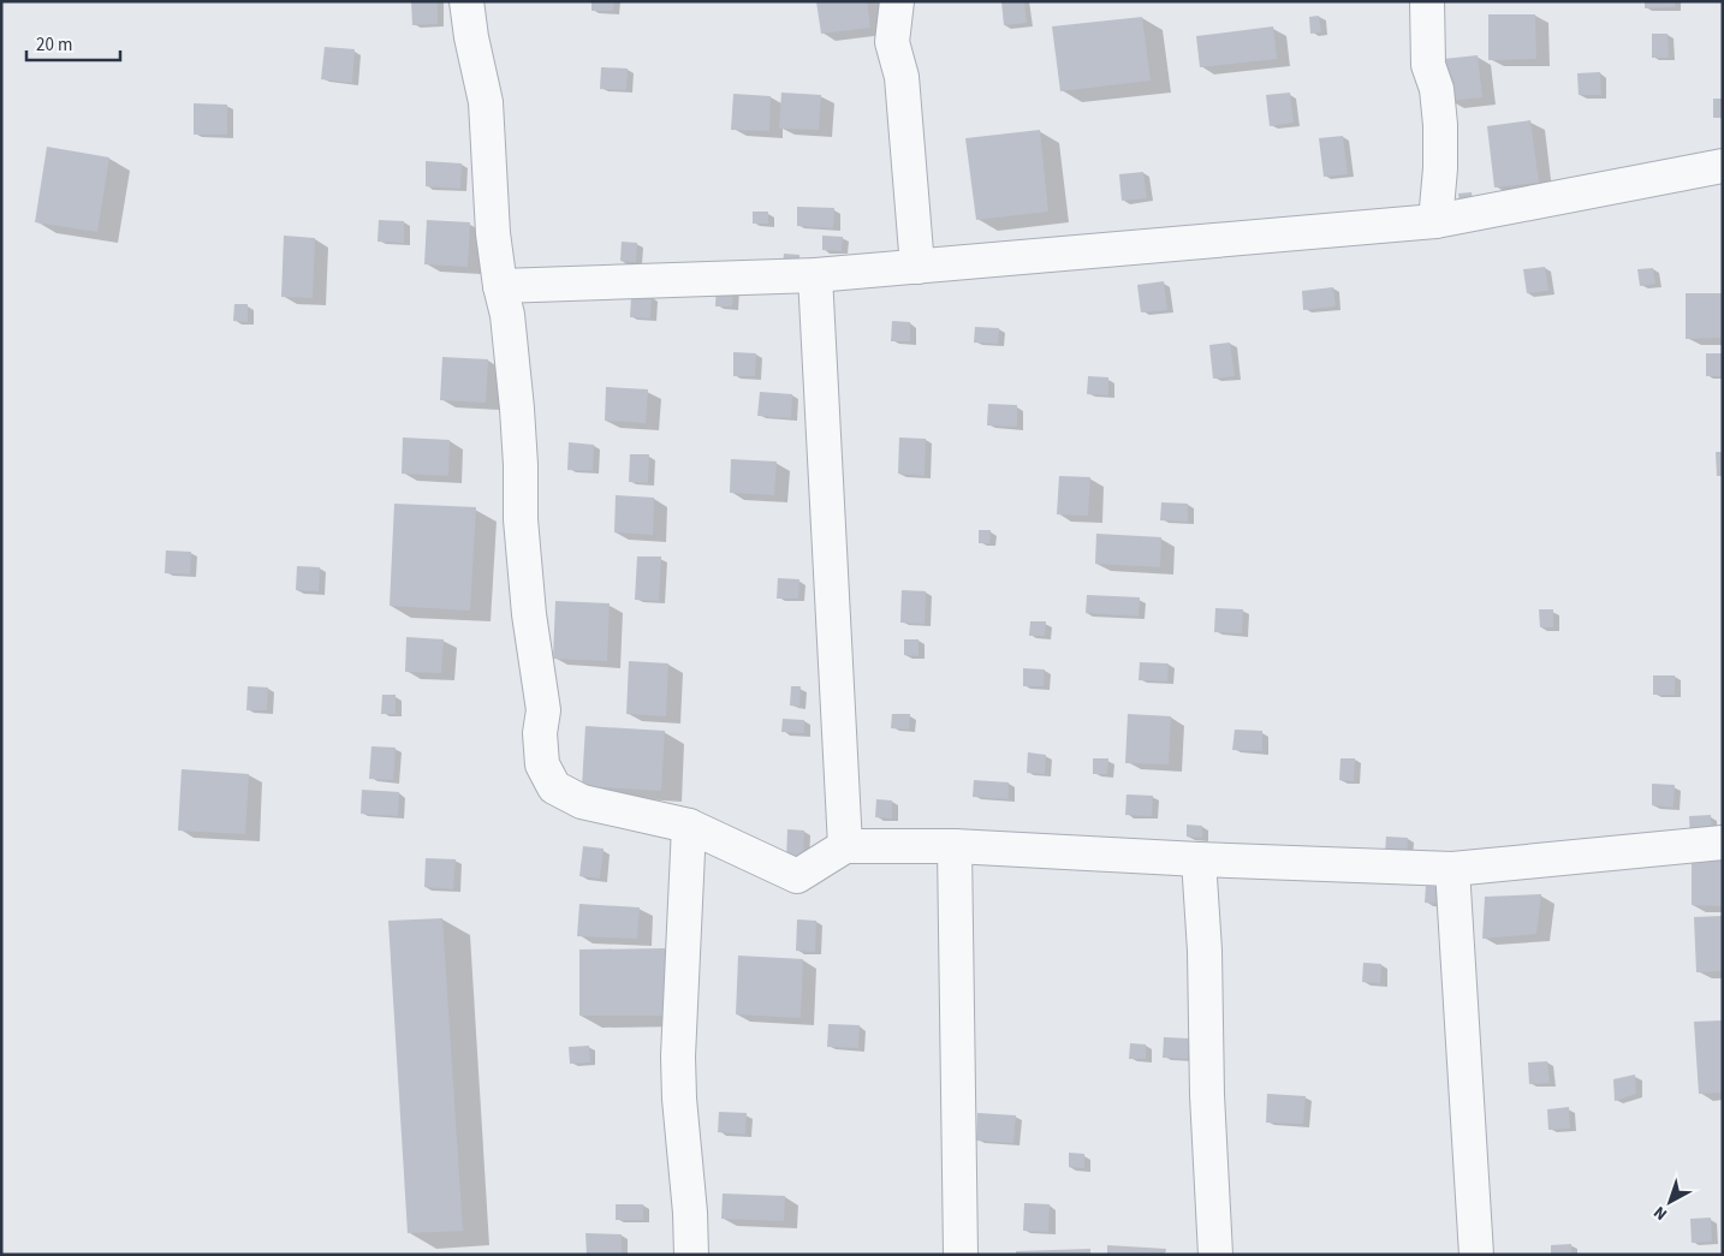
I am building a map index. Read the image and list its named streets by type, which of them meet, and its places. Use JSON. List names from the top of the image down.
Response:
{
  "scale_bar": "20 m",
  "north": "bottom left"
}
